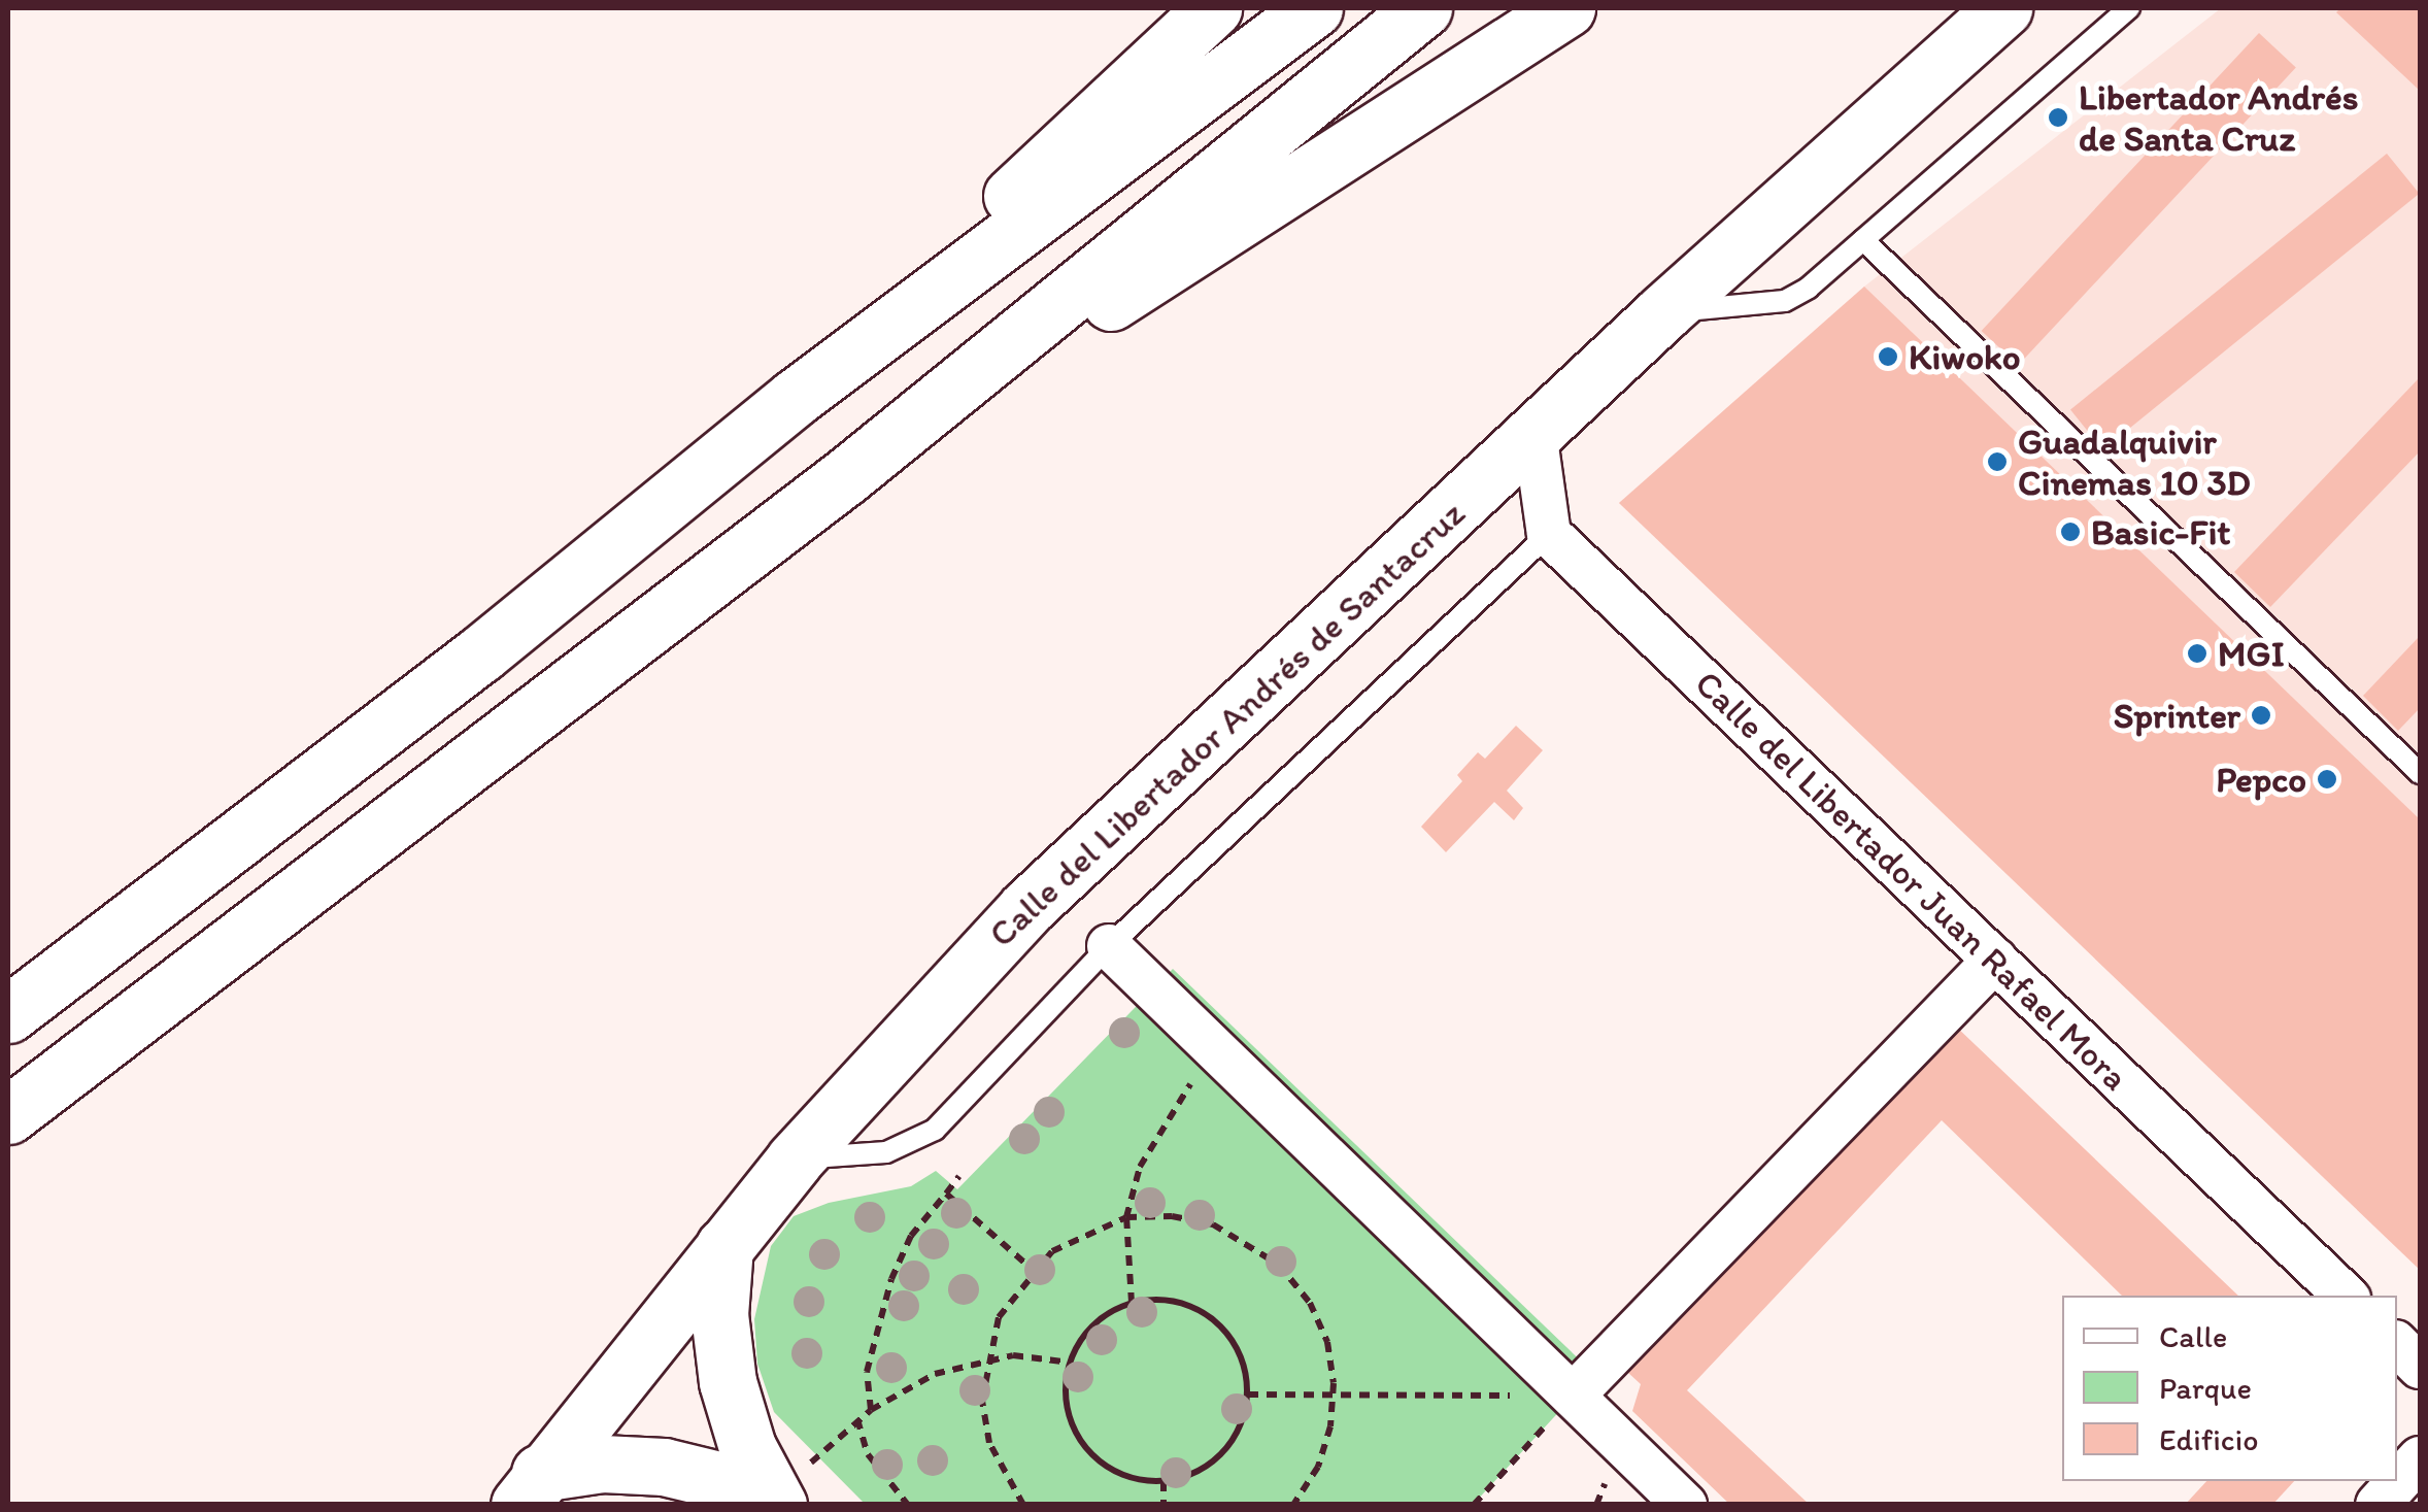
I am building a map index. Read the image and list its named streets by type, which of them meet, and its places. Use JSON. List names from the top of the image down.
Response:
{
  "streets": {
    "main road": ["Calle del Libertador Andrés de Santacruz"],
    "street": ["Calle del Libertador Juan Rafael Mora"]
  },
  "places": [
    "Libertador Andrés de Santa Cruz",
    "Kiwoko",
    "Guadalquivir Cinemas 10 3D",
    "Basic-Fit",
    "MGI",
    "Sprinter",
    "Pepco"
  ],
  "legend": ["Calle", "Parque", "Edificio"]
}
